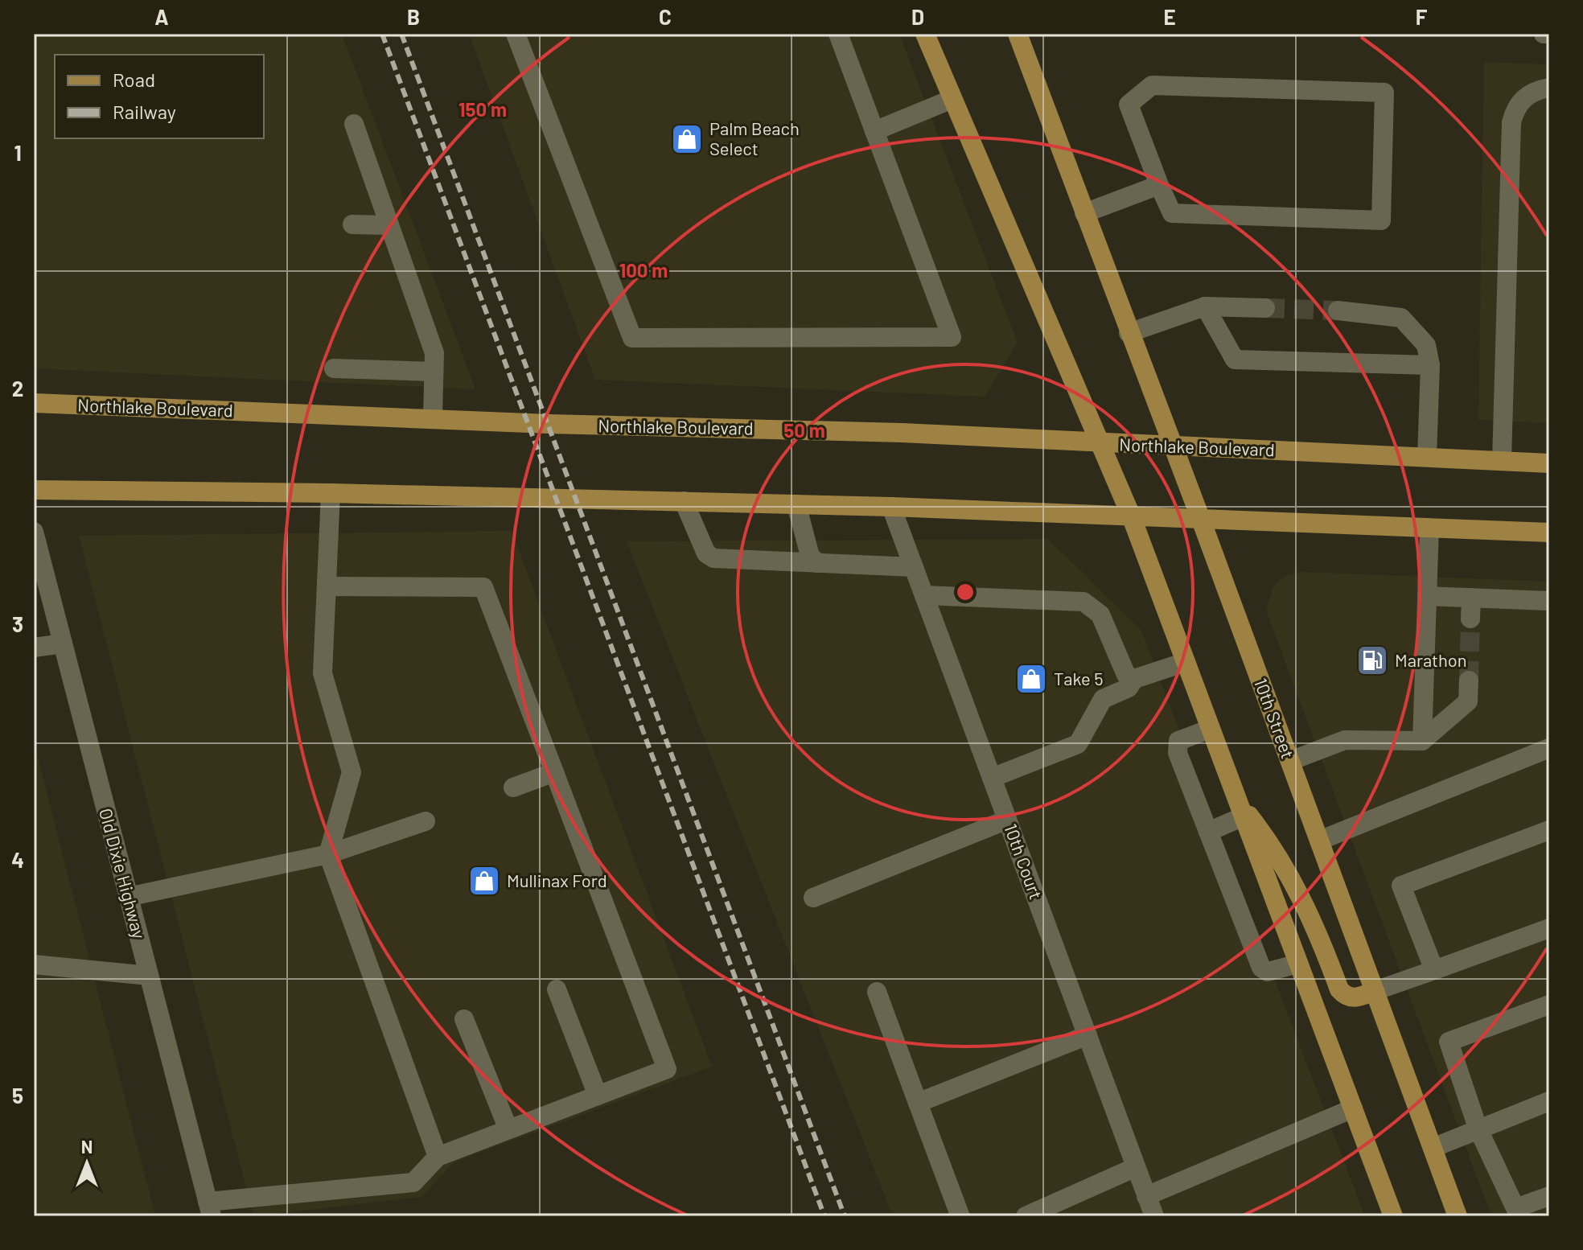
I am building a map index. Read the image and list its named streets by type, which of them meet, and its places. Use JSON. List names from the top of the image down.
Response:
{
  "streets": {
    "main road": ["Northlake Boulevard", "10th Street"],
    "street": ["10th Court", "Old Dixie Highway"]
  },
  "crossings": [
    ["Northlake Boulevard", "10th Street"]
  ],
  "places": {
    "shop": ["Palm Beach Select", "Take 5", "Mullinax Ford"],
    "fuel station": ["Marathon"]
  },
  "legend": ["Road", "Railway"],
  "north": "top",
  "grid": {
    "columns": [
      "A",
      "B",
      "C",
      "D",
      "E",
      "F"
    ],
    "rows": [
      "1",
      "2",
      "3",
      "4",
      "5"
    ]
  },
  "rings": ["150 m", "100 m", "50 m"]
}
